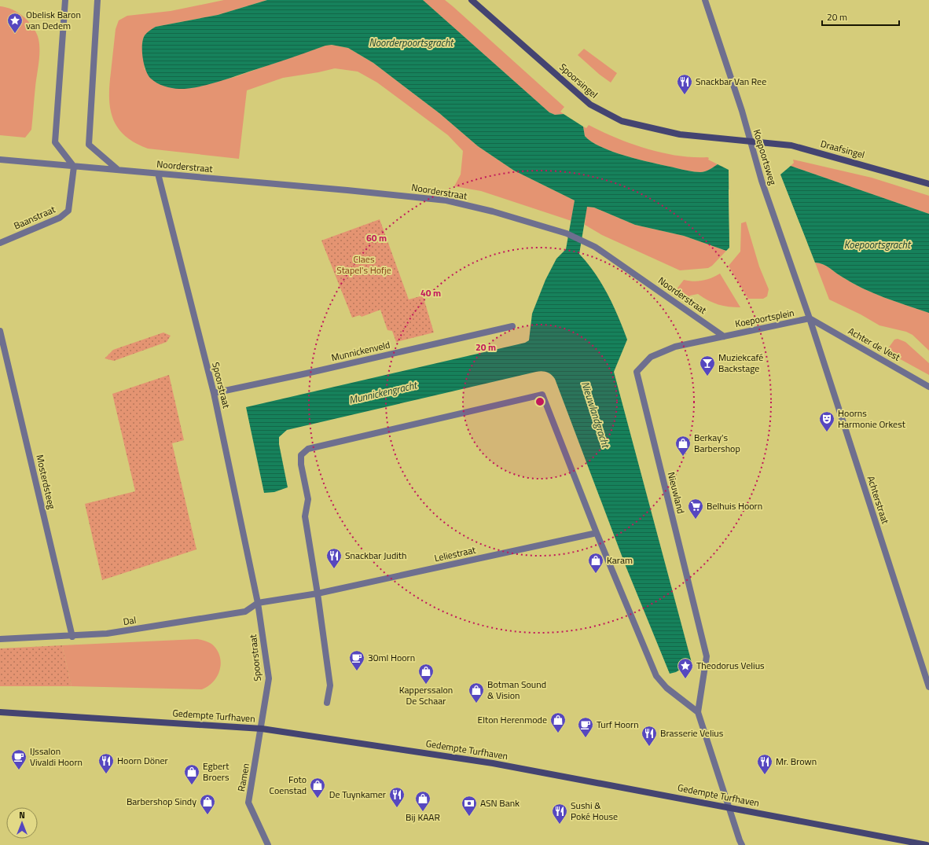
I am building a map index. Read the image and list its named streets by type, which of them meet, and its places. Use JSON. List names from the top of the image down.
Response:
{
  "streets": {
    "street": [
      "Spoorsingel",
      "Draafsingel",
      "Koepoortsweg",
      "Noorderstraat",
      "Baanstraat",
      "Koepoortsplein",
      "Achter de Vest",
      "Munnickenveld",
      "Spoorstraat",
      "Mosterdsteeg",
      "Nieuwland",
      "Achterstraat",
      "Leliestraat",
      "Dal",
      "Gedempte Turfhaven",
      "Ramen"
    ]
  },
  "crossings": [
    ["Spoorsingel", "Draafsingel"],
    ["Spoorsingel", "Koepoortsweg"],
    ["Draafsingel", "Koepoortsweg"],
    ["Koepoortsweg", "Koepoortsplein"],
    ["Koepoortsweg", "Achter de Vest"],
    ["Koepoortsweg", "Achterstraat"],
    ["Noorderstraat", "Baanstraat"],
    ["Noorderstraat", "Koepoortsplein"],
    ["Noorderstraat", "Spoorstraat"],
    ["Noorderstraat", "Nieuwland"],
    ["Koepoortsplein", "Achter de Vest"],
    ["Koepoortsplein", "Nieuwland"],
    ["Koepoortsplein", "Achterstraat"],
    ["Achter de Vest", "Achterstraat"],
    ["Munnickenveld", "Spoorstraat"],
    ["Spoorstraat", "Dal"],
    ["Spoorstraat", "Gedempte Turfhaven"],
    ["Spoorstraat", "Ramen"],
    ["Mosterdsteeg", "Dal"],
    ["Nieuwland", "Gedempte Turfhaven"],
    ["Gedempte Turfhaven", "Ramen"]
  ],
  "water": [
    "Noorderpoortsgracht",
    "Koepoortsgracht",
    "Munnickengracht",
    "Nieuwlandgracht"
  ],
  "parks": ["Claes Stapel's Hofje"],
  "places": {
    "place": ["Obelisk Baron van Dedem", "Theodorus Velius"],
    "restaurant": [
      "Snackbar Van Ree",
      "Snackbar Judith",
      "Brasserie Velius",
      "Hoorn Döner",
      "Mr. Brown",
      "De Tuynkamer",
      "Sushi & Poké House"
    ],
    "bar": ["Muziekcafé Backstage"],
    "theatre": ["Hoorns Harmonie Orkest"],
    "shop": [
      "Berkay's Barbershop",
      "Karam",
      "Kapperssalon De Schaar",
      "Botman Sound & Vision",
      "Elton Herenmode",
      "Egbert Broers",
      "Foto Coenstad",
      "Bij KAAR",
      "Barbershop Sindy"
    ],
    "supermarket": ["Belhuis Hoorn"],
    "cafe": ["30ml Hoorn", "Turf Hoorn", "IJssalon Vivaldi Hoorn"],
    "bank": ["ASN Bank"]
  },
  "scale_bar": "20 m",
  "north": "top",
  "rings": ["60 m", "40 m", "20 m"]
}
